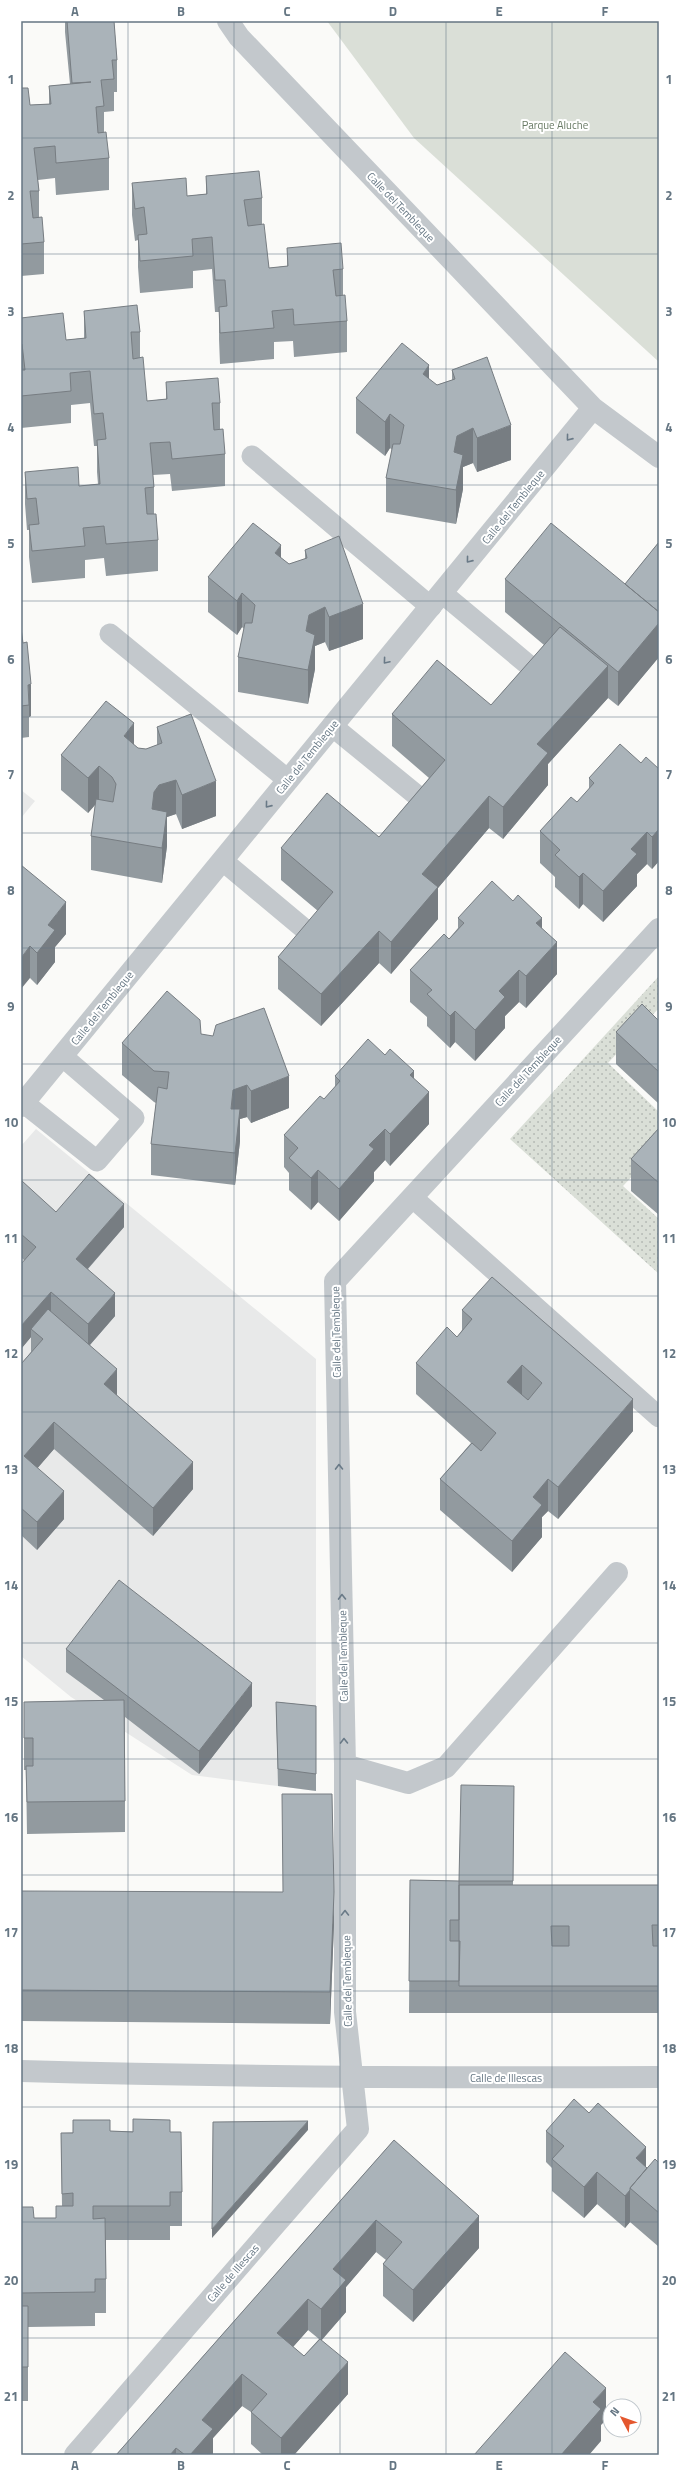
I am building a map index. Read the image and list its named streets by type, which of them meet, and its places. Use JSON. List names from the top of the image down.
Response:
{
  "streets": {
    "street": ["Calle del Tembleque", "Calle de Illescas"]
  },
  "crossings": [
    ["Calle del Tembleque", "Calle de Illescas"]
  ],
  "parks": ["Parque Aluche"],
  "north": "top left",
  "grid": {
    "columns": [
      "A",
      "B",
      "C",
      "D",
      "E",
      "F"
    ],
    "rows": [
      "1",
      "2",
      "3",
      "4",
      "5",
      "6",
      "7",
      "8",
      "9",
      "10",
      "11",
      "12",
      "13",
      "14",
      "15",
      "16",
      "17",
      "18",
      "19",
      "20",
      "21"
    ]
  }
}
